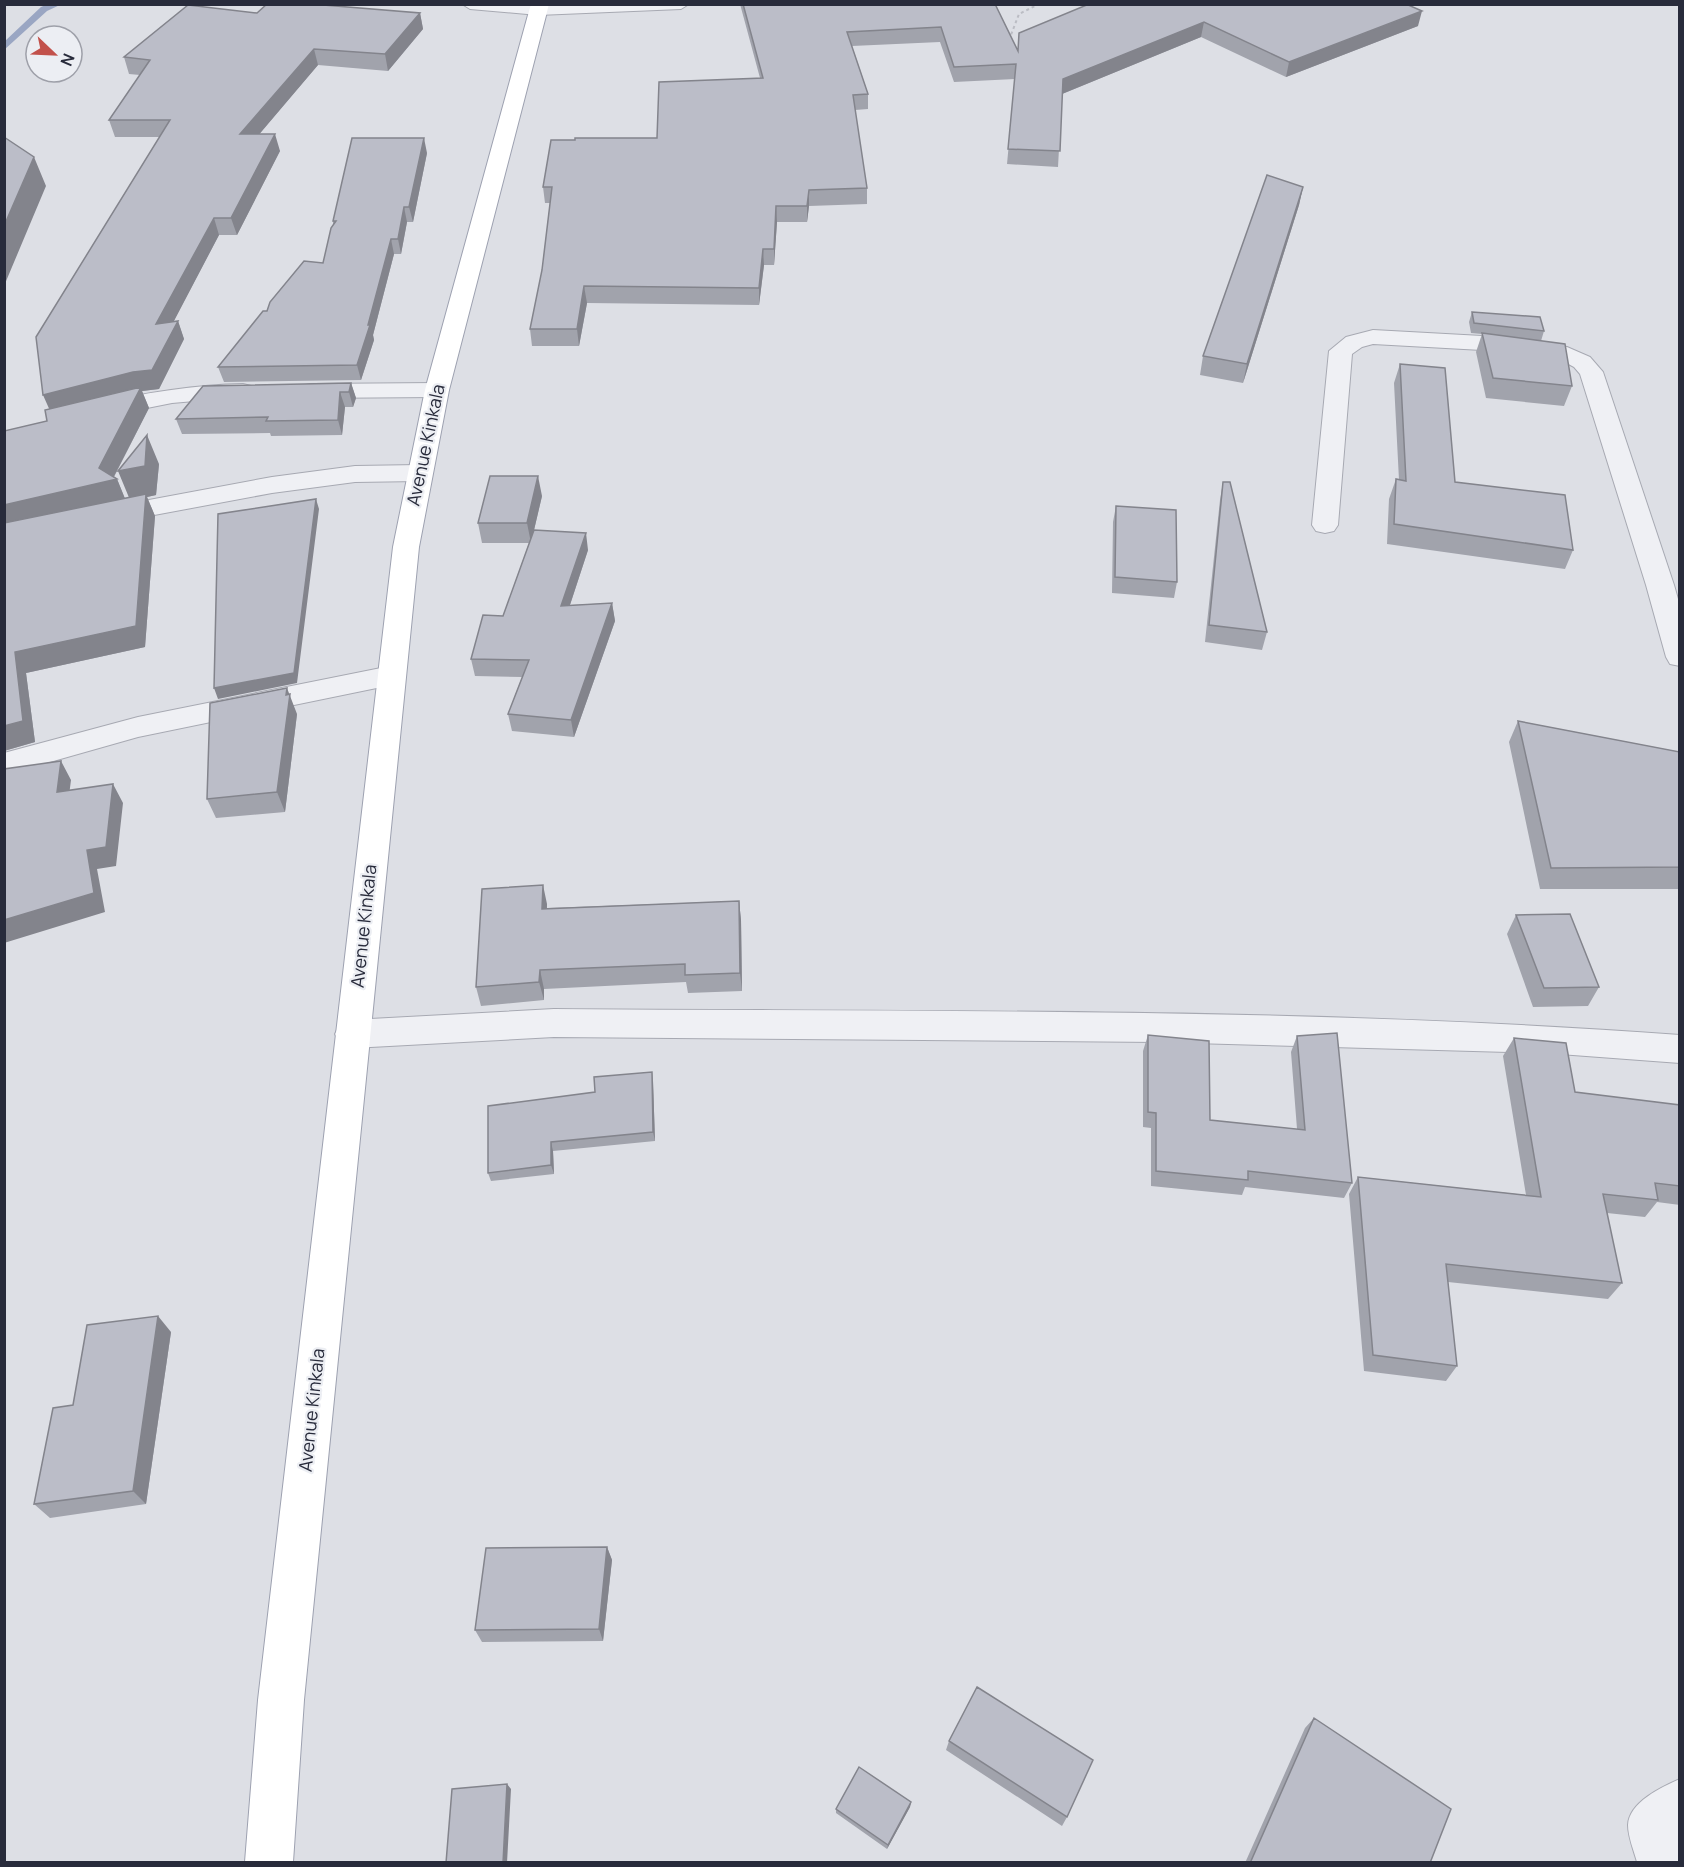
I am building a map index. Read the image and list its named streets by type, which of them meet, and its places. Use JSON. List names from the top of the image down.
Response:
{
  "streets": {
    "main road": ["Avenue Kinkala"]
  },
  "north": "bottom right"
}
